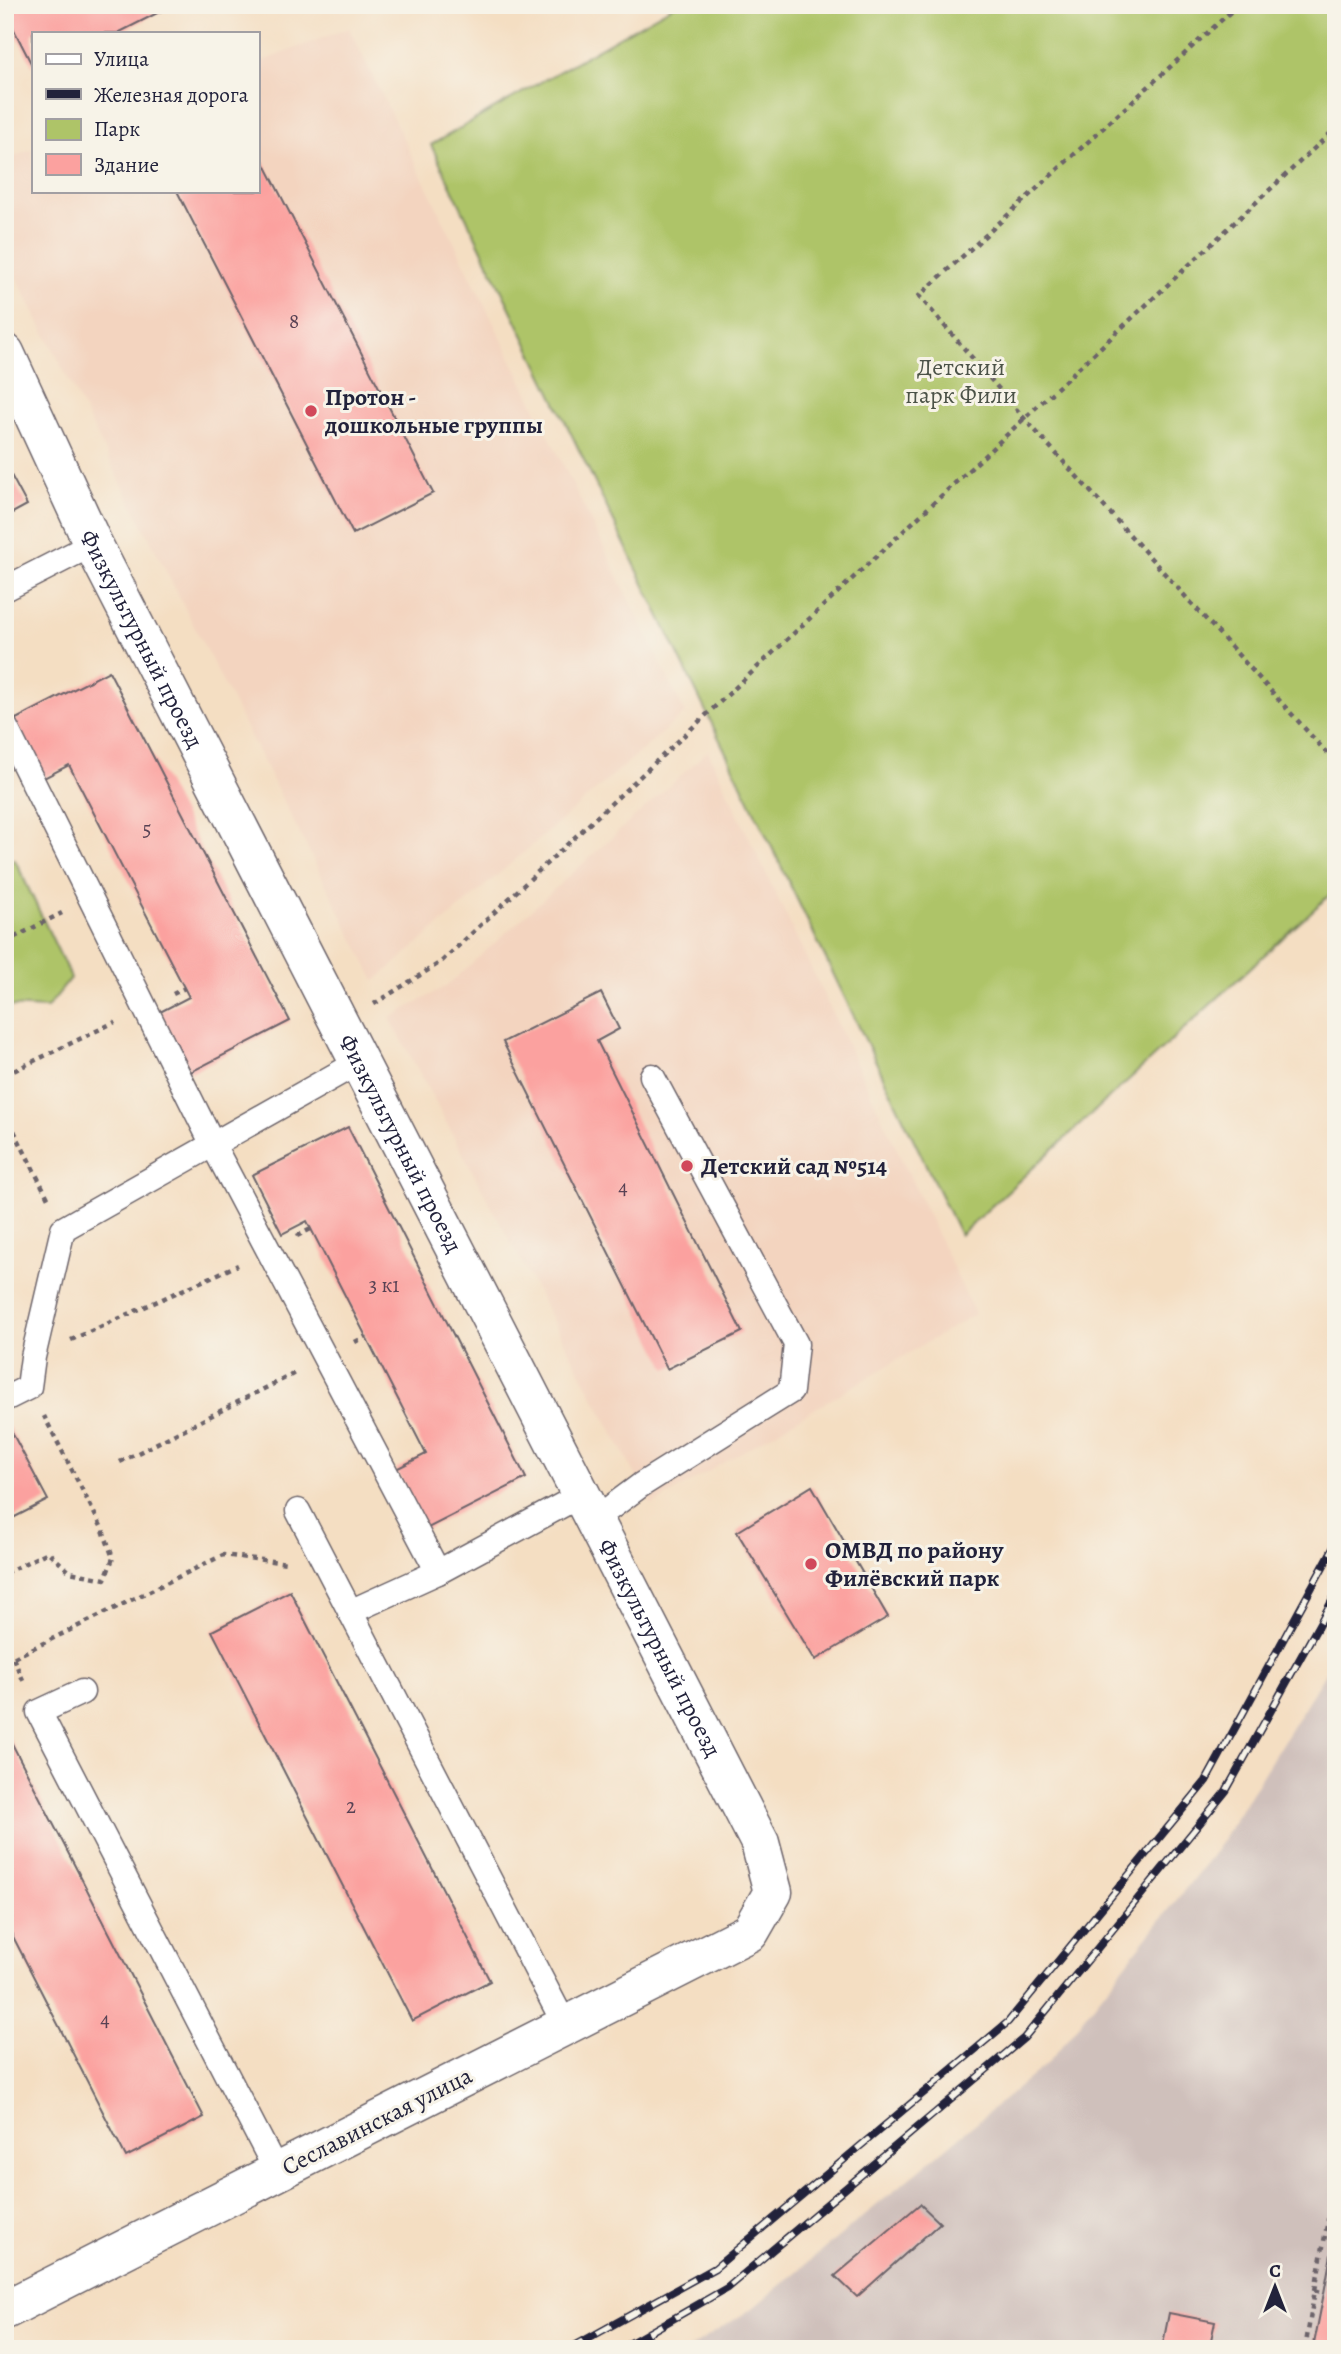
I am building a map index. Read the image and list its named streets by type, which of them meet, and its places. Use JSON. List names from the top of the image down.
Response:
{
  "streets": {
    "street": ["Физкультурный проезд", "Сеславинская улица"]
  },
  "crossings": [
    ["Физкультурный проезд", "Сеславинская улица"]
  ],
  "parks": ["Детский парк Фили"],
  "places": ["Протон - дошкольные группы", "Детский сад №514", "ОМВД по району Филёвский парк"],
  "house_numbers": [
    "8",
    "5",
    "4",
    "3 к1",
    "2",
    "4"
  ],
  "legend": [
    "Улица",
    "Железная дорога",
    "Парк",
    "Здание"
  ],
  "north": "top"
}
